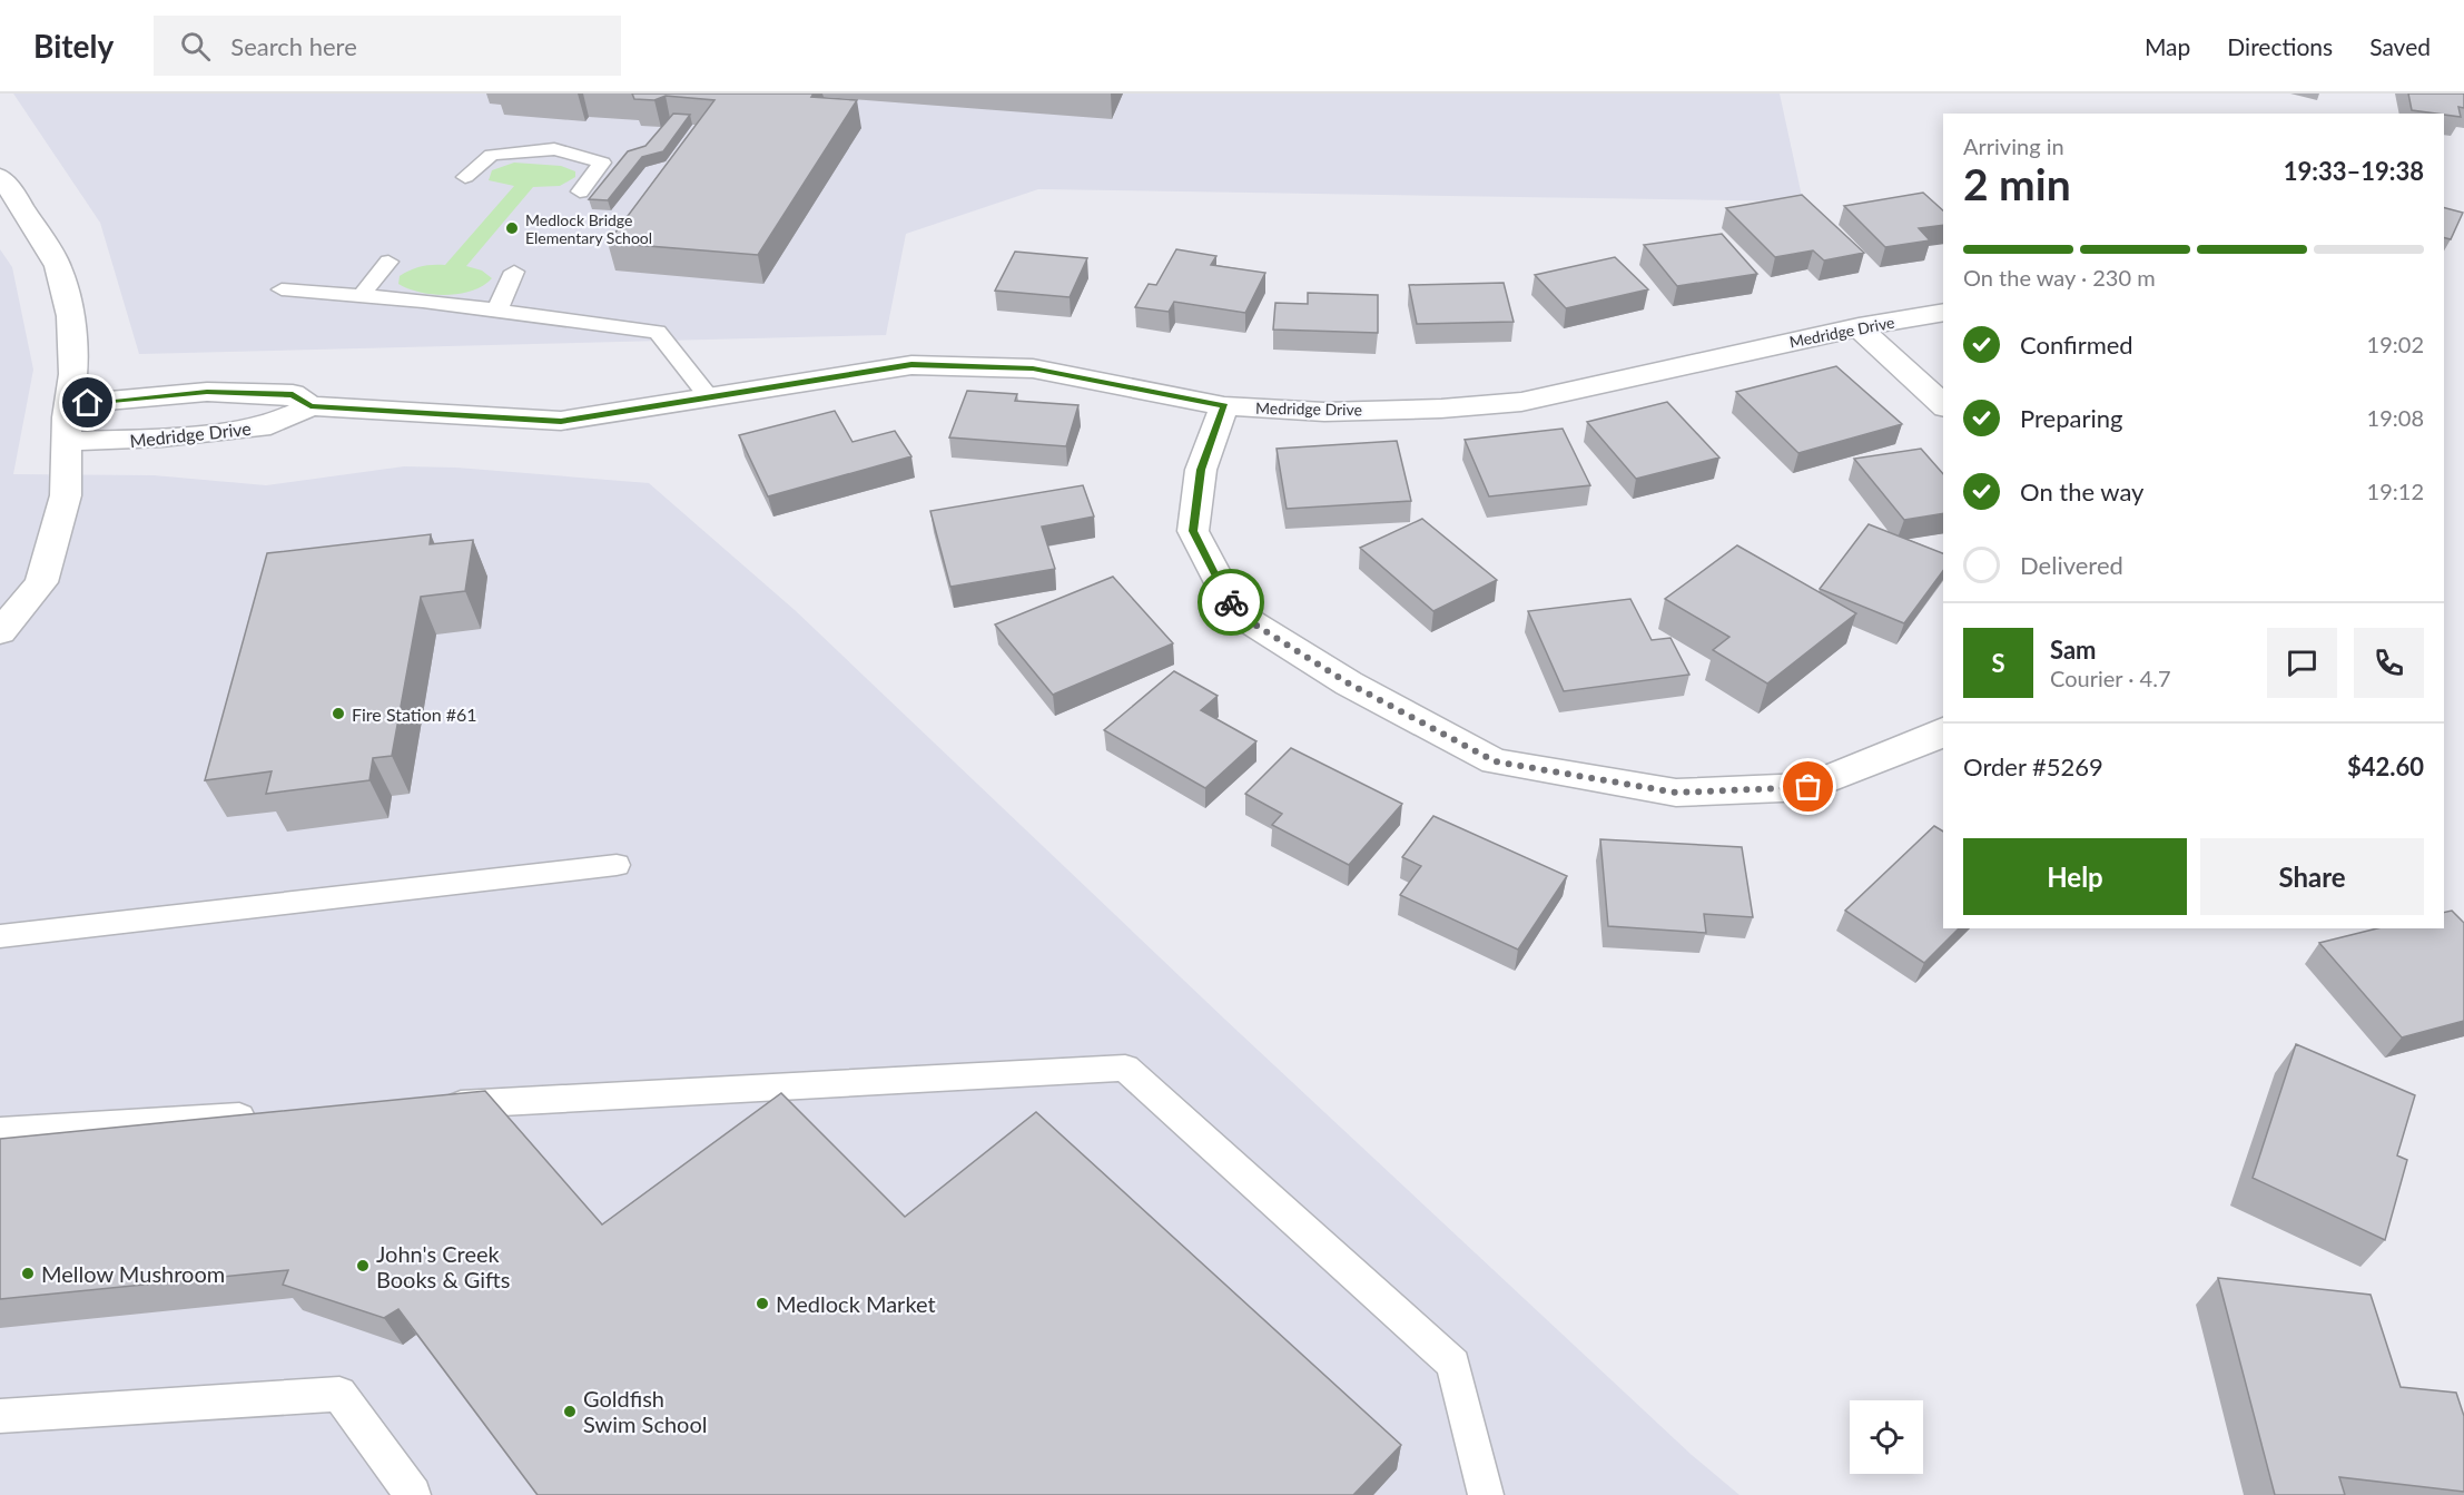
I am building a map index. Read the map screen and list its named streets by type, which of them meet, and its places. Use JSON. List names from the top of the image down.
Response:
{
  "streets": {
    "street": ["Medridge Drive"]
  },
  "places": [
    "Medlock Bridge Elementary School",
    "Fire Station #61",
    "John's Creek Books & Gifts",
    "Mellow Mushroom",
    "Medlock Market",
    "Goldfish Swim School"
  ],
  "page": {
    "header": "Bitely",
    "search": "Search here",
    "nav": ["Map", "Directions", "Saved"],
    "heading": ["2 min", "Arriving in", "19:33–19:38"],
    "panel": [
      "Sam",
      "Courier · 4.7",
      "Order #5269",
      "$42.60"
    ],
    "bar": "On the way · 230 m",
    "list": [
      ["Confirmed", "19:02"],
      ["Preparing", "19:08"],
      ["On the way", "19:12"],
      "Delivered"
    ],
    "round": "S",
    "buttons": ["Help", "Share"]
  }
}
